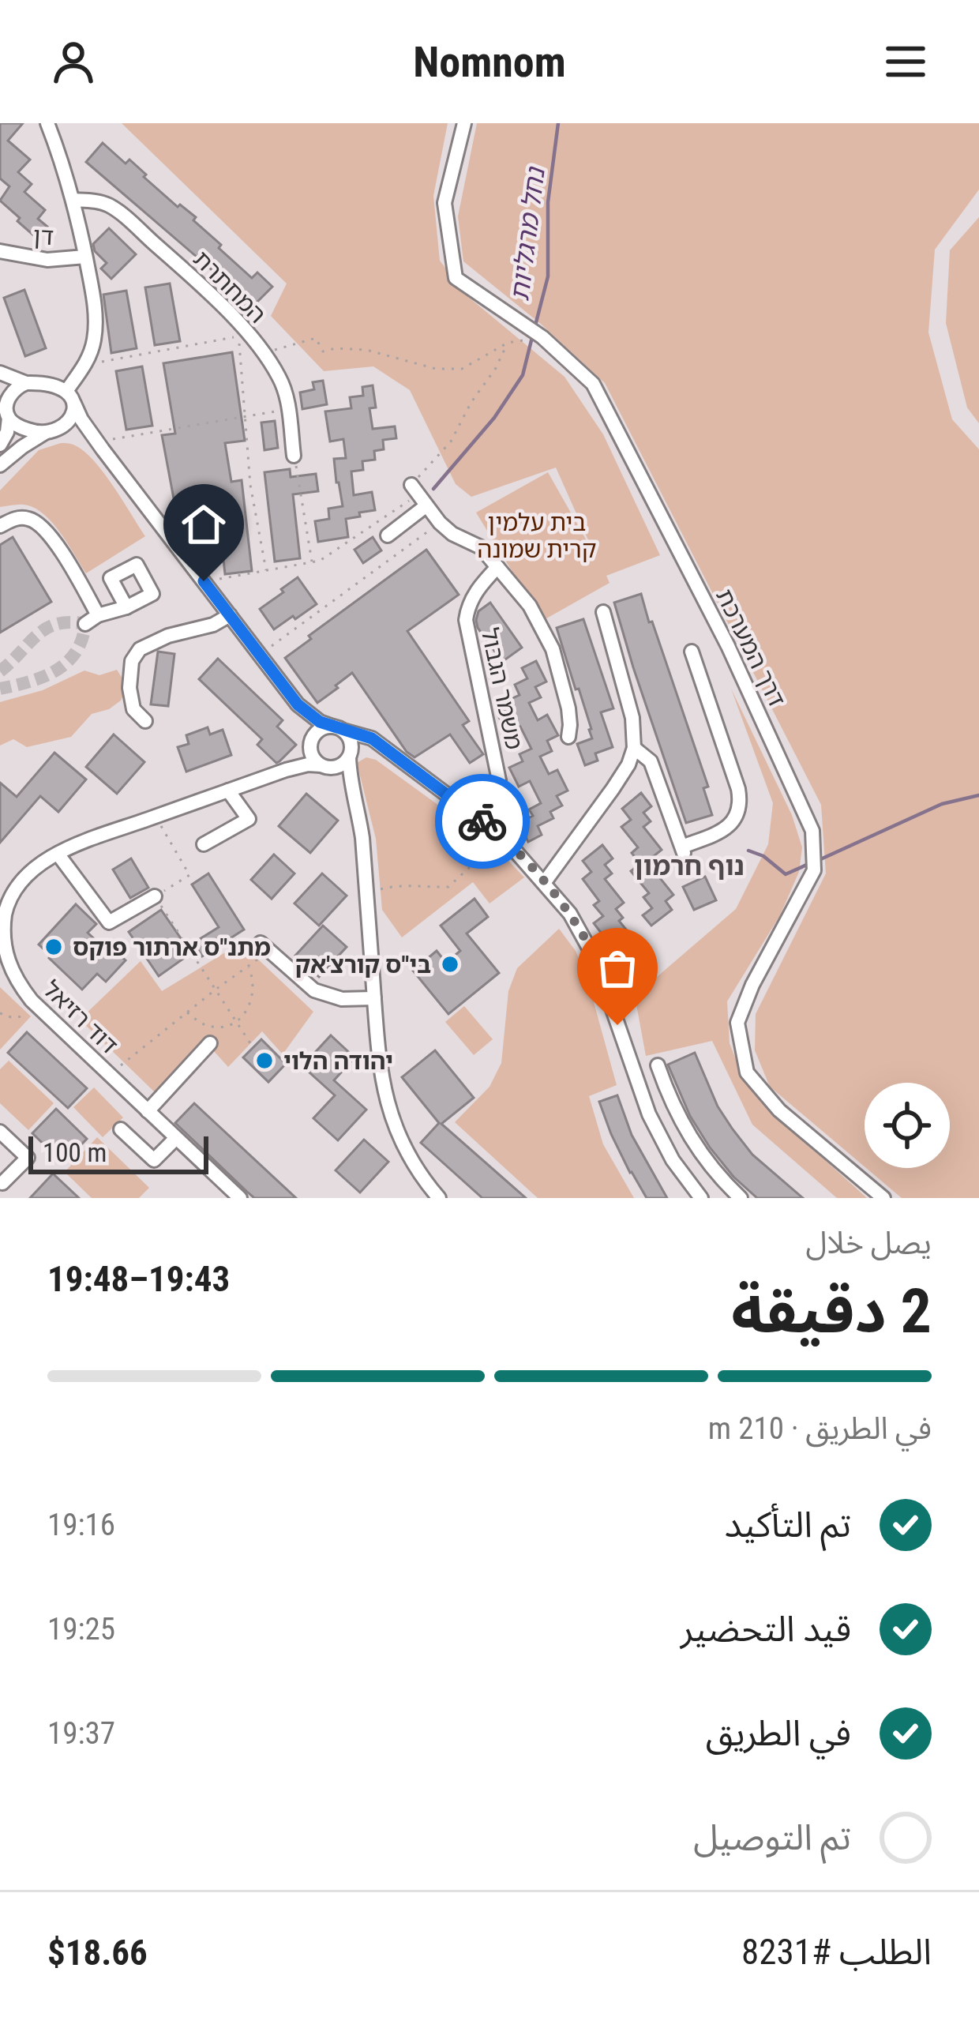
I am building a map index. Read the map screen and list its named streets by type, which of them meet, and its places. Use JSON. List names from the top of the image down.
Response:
{
  "streets": {
    "street": [
      "דן",
      "המחתרת",
      "דרך המערכת",
      "משמר הגבול",
      "דוד רזיאל"
    ]
  },
  "districts": ["נוף חרמון"],
  "water": ["נחל מרגליות"],
  "parks": ["בית עלמין קרית שמונה"],
  "places": ["מתנ\"ס ארתור פוקס", "בי''ס קורצ'אק", "יהודה הלוי"],
  "scale_bar": "100 m",
  "page": {
    "header": "Nomnom",
    "scale": "100 m",
    "heading": ["2 دقيقة", "يصل خلال", "19:43–19:48"],
    "panel": ["الطلب #8231", "$18.66"],
    "bar": "في الطريق · 210 m",
    "list": [
      ["تم التأكيد", "19:16"],
      ["قيد التحضير", "19:25"],
      ["في الطريق", "19:37"],
      "تم التوصيل"
    ]
  }
}
